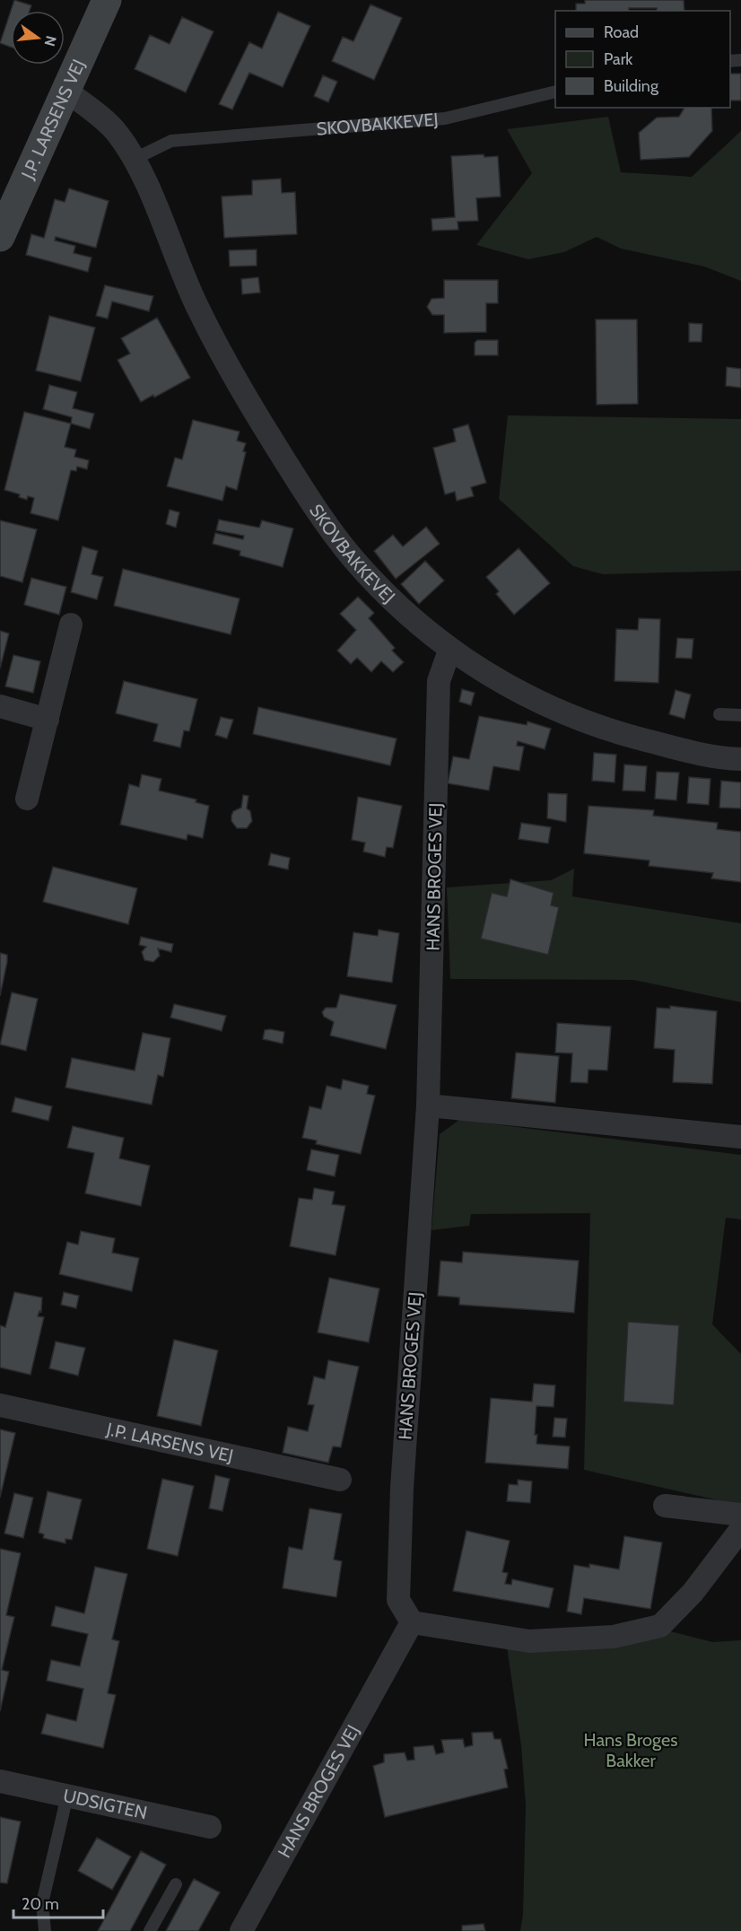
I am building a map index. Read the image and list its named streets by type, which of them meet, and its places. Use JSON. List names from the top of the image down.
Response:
{
  "streets": {
    "street": [
      "J.P. LARSENS VEJ",
      "SKOVBAKKEVEJ",
      "HANS BROGES VEJ",
      "UDSIGTEN"
    ]
  },
  "crossings": [
    ["J.P. LARSENS VEJ", "SKOVBAKKEVEJ"],
    ["SKOVBAKKEVEJ", "HANS BROGES VEJ"]
  ],
  "parks": ["Hans Broges Bakker"],
  "legend": ["Road", "Park", "Building"],
  "scale_bar": "20 m",
  "north": "right"
}
